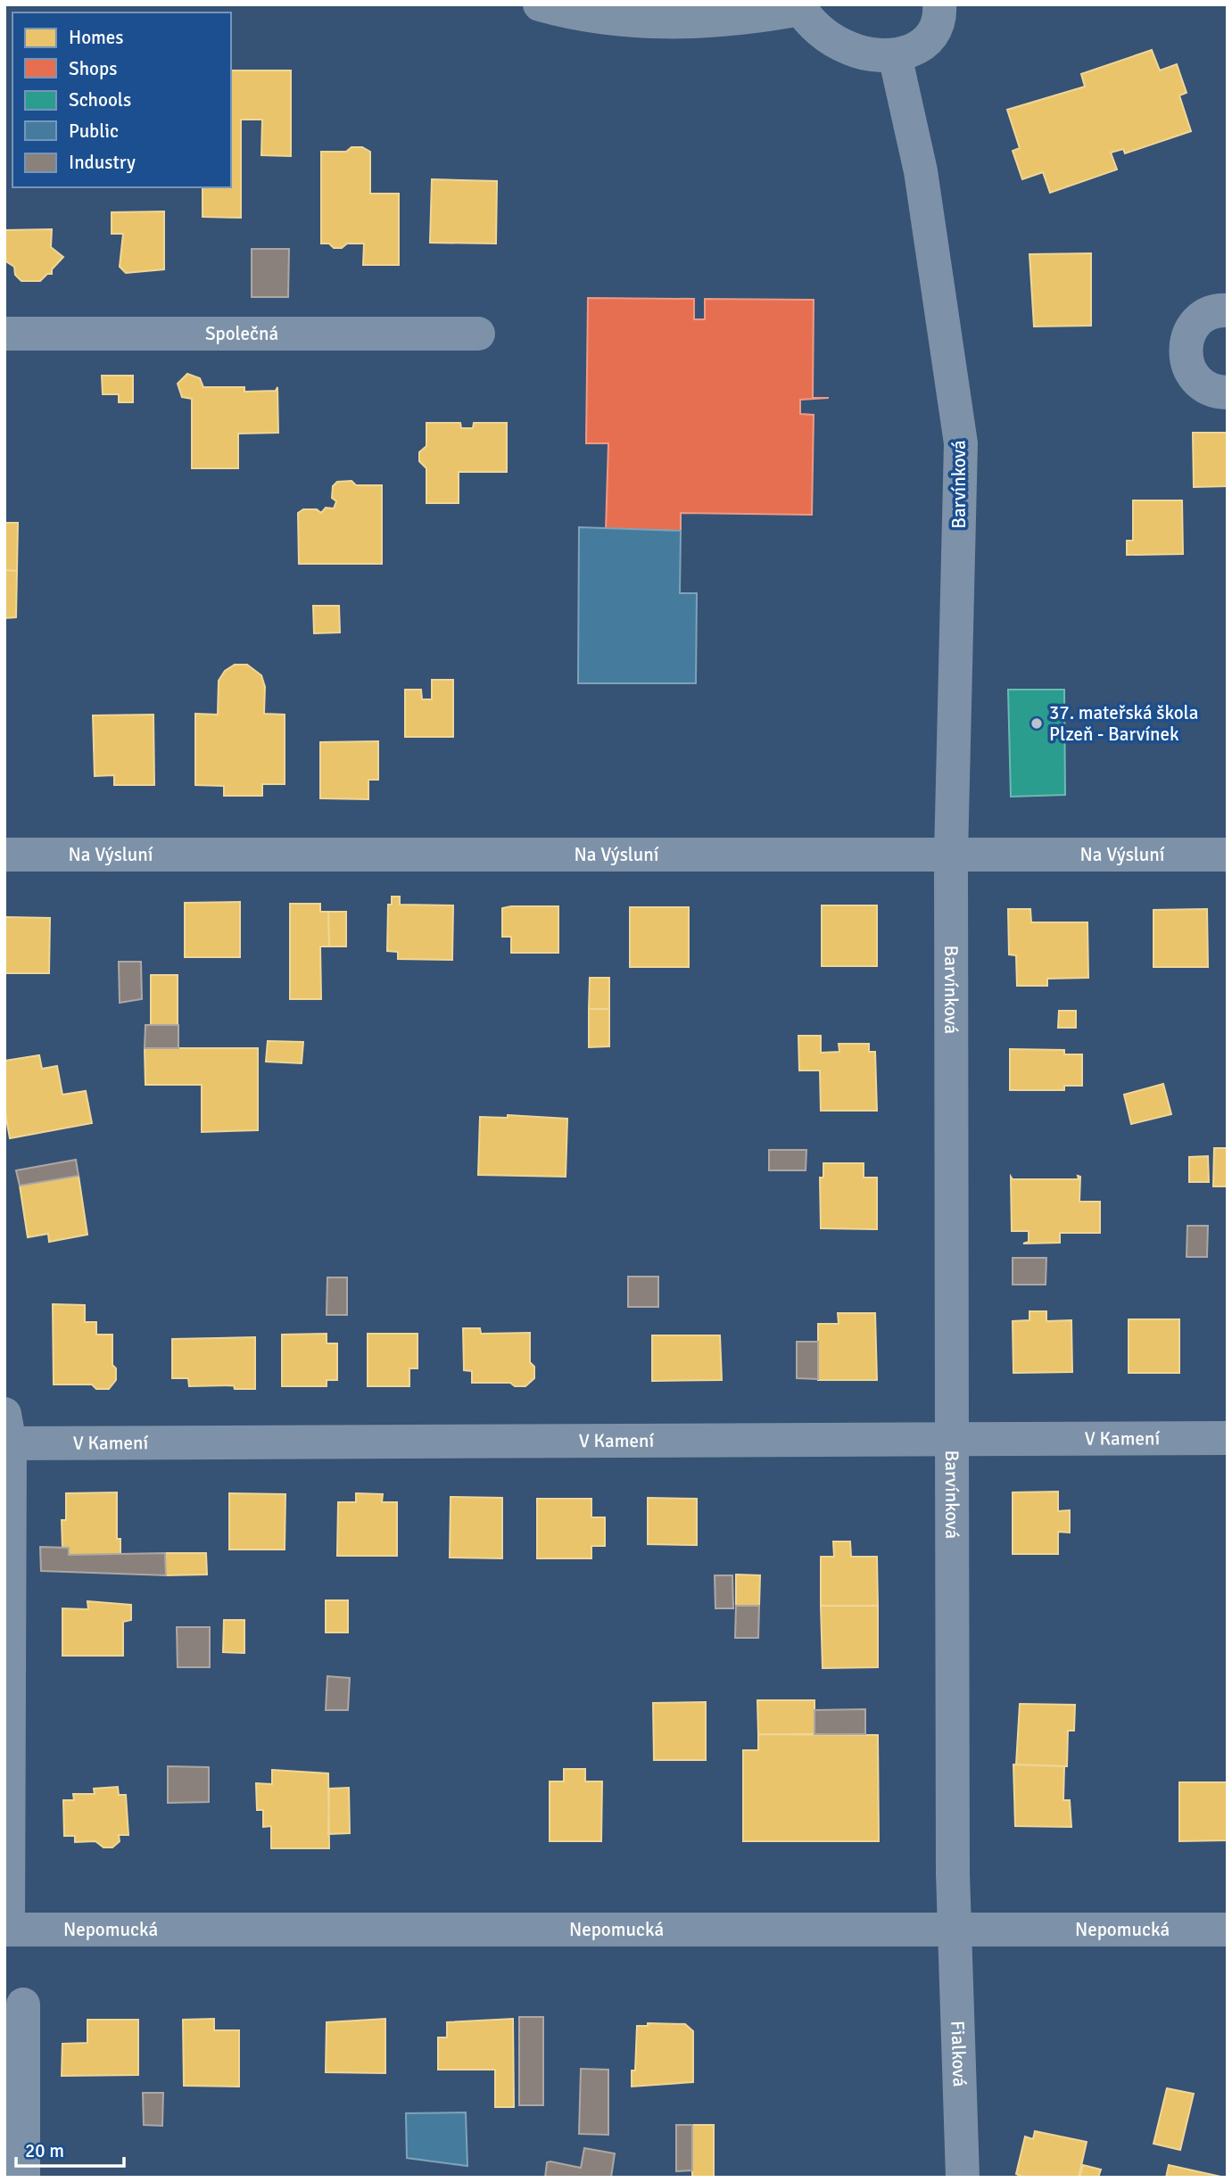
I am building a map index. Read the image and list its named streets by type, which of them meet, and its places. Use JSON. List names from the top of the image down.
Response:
{
  "streets": {
    "street": [
      "Společná",
      "Barvínková",
      "Na Výsluní",
      "V Kamení",
      "Nepomucká",
      "Fialková"
    ]
  },
  "crossings": [
    ["Barvínková", "Na Výsluní"],
    ["Barvínková", "V Kamení"],
    ["Barvínková", "Nepomucká"],
    ["Barvínková", "Fialková"],
    ["Nepomucká", "Fialková"]
  ],
  "places": ["37. mateřská škola Plzeň - Barvínek"],
  "legend": [
    "Homes",
    "Shops",
    "Schools",
    "Public",
    "Industry"
  ],
  "scale_bar": "20 m"
}
